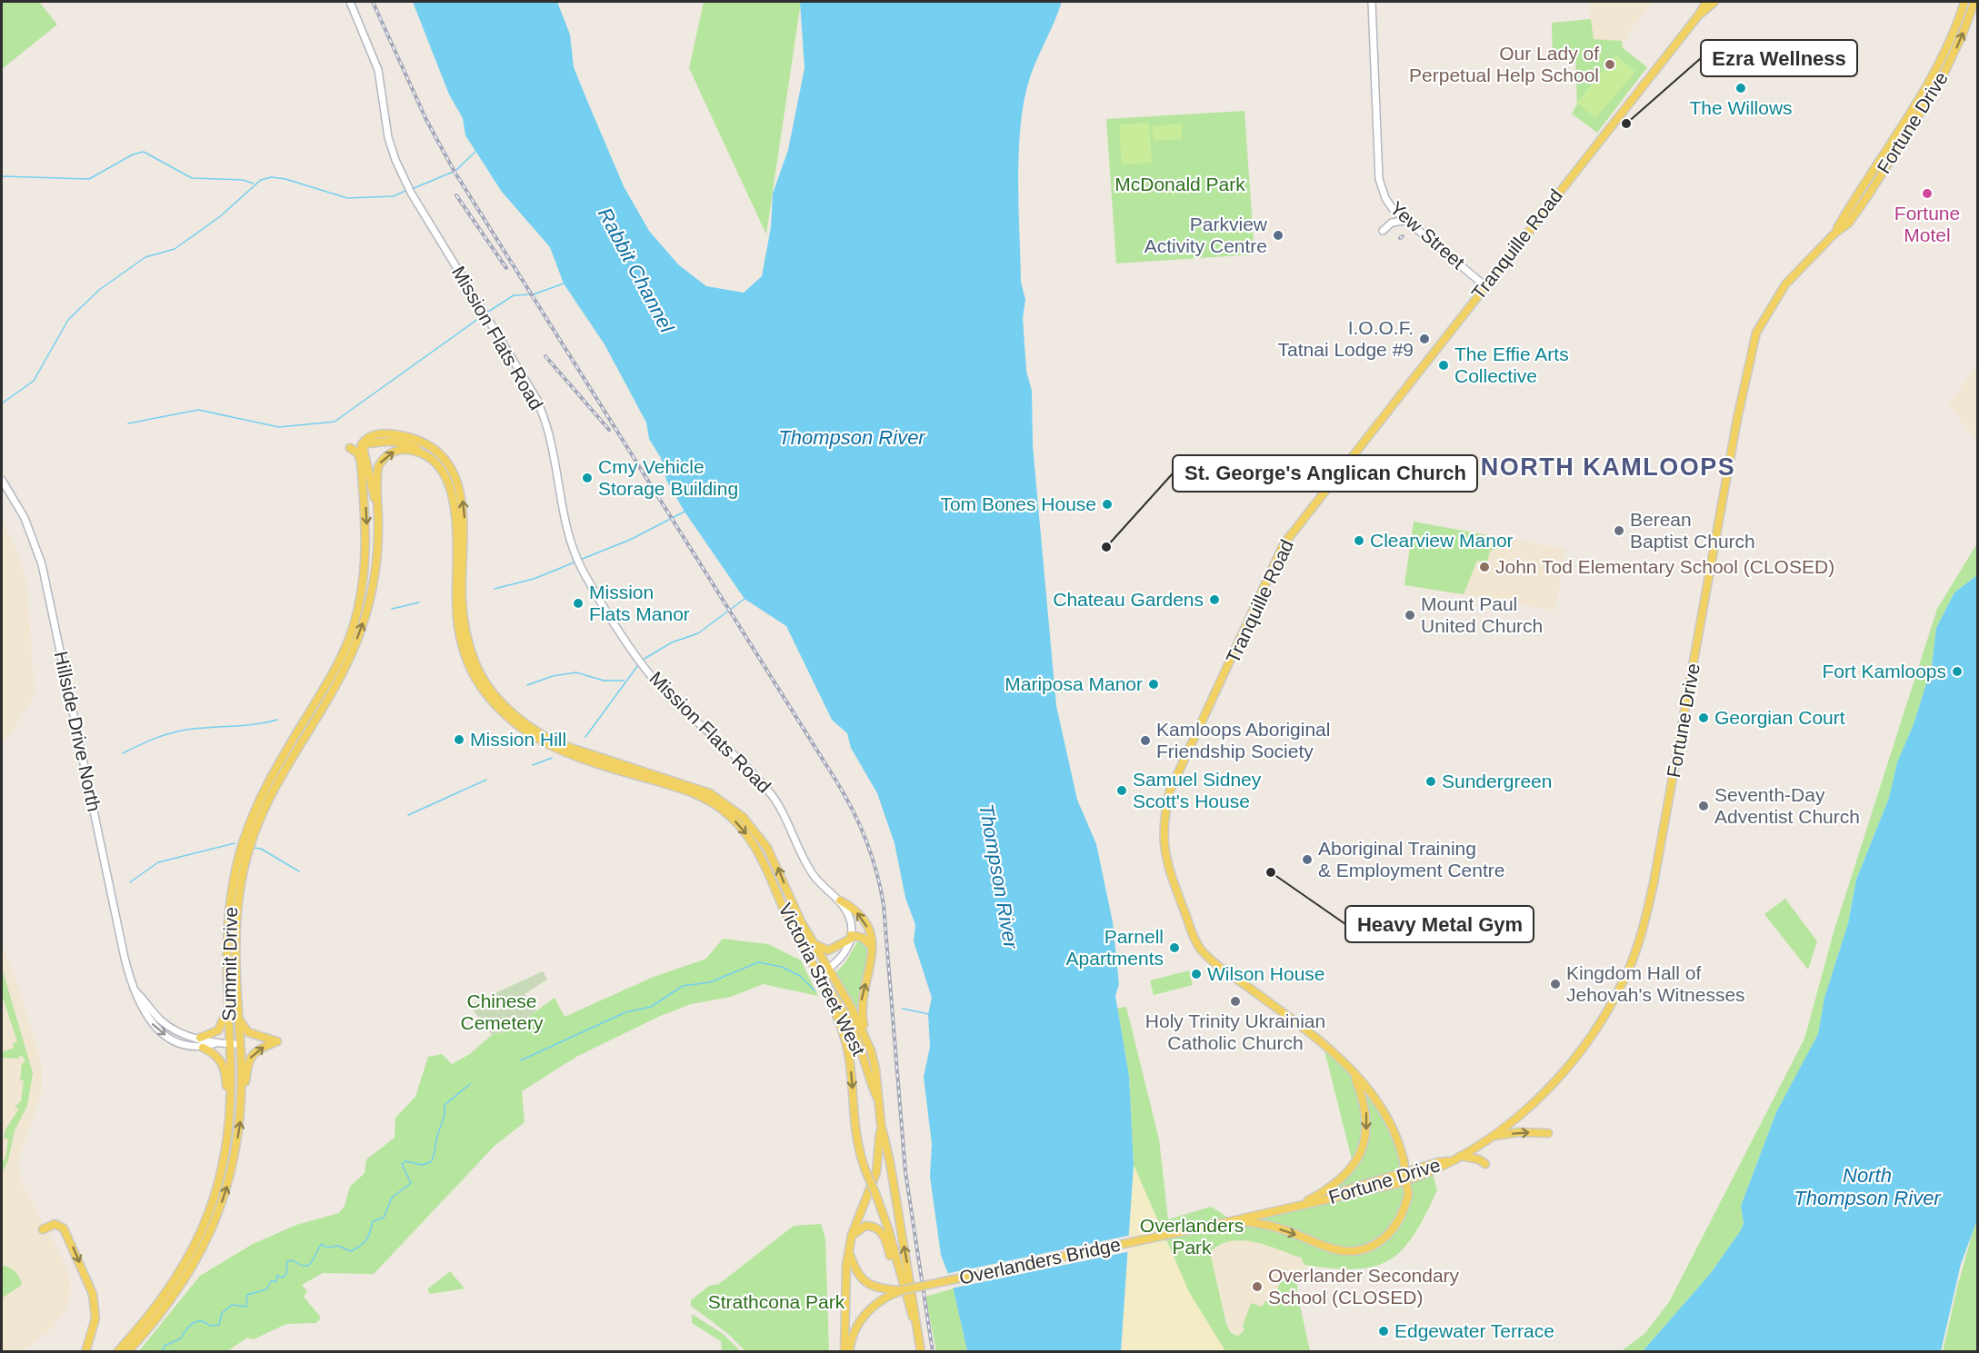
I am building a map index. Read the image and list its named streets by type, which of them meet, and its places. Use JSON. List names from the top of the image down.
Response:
{
  "streets": {
    "main road": [
      "Fortune Drive",
      "Tranquille Road",
      "Summit Drive",
      "Victoria Street West",
      "Overlanders Bridge"
    ],
    "street": ["Yew Street", "Mission Flats Road", "Hillside Drive North"]
  },
  "crossings": [
    ["Fortune Drive", "Tranquille Road"],
    ["Fortune Drive", "Overlanders Bridge"],
    ["Yew Street", "Tranquille Road"],
    ["Hillside Drive North", "Summit Drive"],
    ["Summit Drive", "Victoria Street West"]
  ],
  "districts": ["NORTH KAMLOOPS"],
  "water": ["Rabbit Channel", "Thompson River", "North Thompson River"],
  "parks": [
    "McDonald Park",
    "Chinese Cemetery",
    "Overlanders Park",
    "Strathcona Park"
  ],
  "places": [
    "Our Lady of Perpetual Help School",
    "The Willows",
    "Ezra Wellness",
    "Fortune Motel",
    "Parkview Activity Centre",
    "I.O.O.F. Tatnai Lodge #9",
    "The Effie Arts Collective",
    "Cmy Vehicle Storage Building",
    "Tom Bones House",
    "Berean Baptist Church",
    "Clearview Manor",
    "St. George's Anglican Church",
    "John Tod Elementary School (CLOSED)",
    "Chateau Gardens",
    "Mission Flats Manor",
    "Mount Paul United Church",
    "Fort Kamloops",
    "Mariposa Manor",
    "Georgian Court",
    "Mission Hill",
    "Kamloops Aboriginal Friendship Society",
    "Sundergreen",
    "Samuel Sidney Scott's House",
    "Seventh-Day Adventist Church",
    "Aboriginal Training & Employment Centre",
    "Heavy Metal Gym",
    "Parnell Apartments",
    "Wilson House",
    "Kingdom Hall of Jehovah's Witnesses",
    "Holy Trinity Ukrainian Catholic Church",
    "Overlander Secondary School (CLOSED)",
    "Edgewater Terrace"
  ]
}
